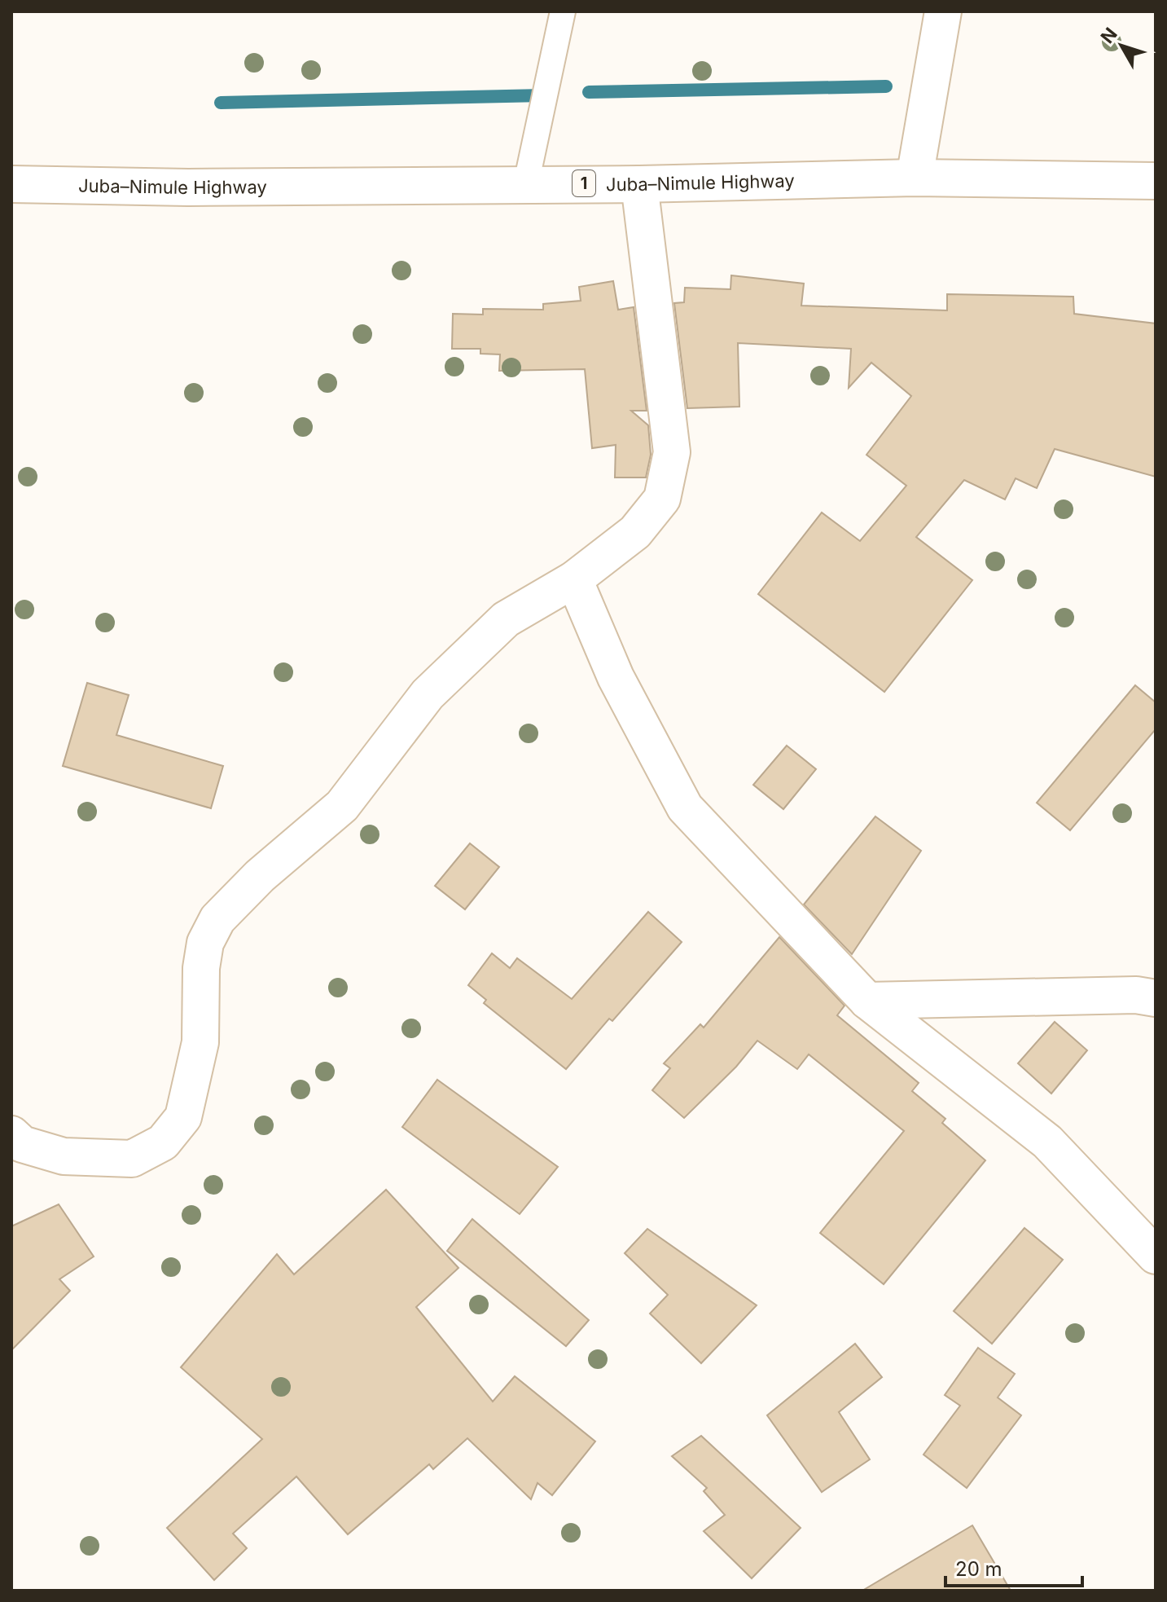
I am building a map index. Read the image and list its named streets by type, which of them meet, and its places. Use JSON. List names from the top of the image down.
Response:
{
  "streets": {
    "street": ["Juba–Nimule Highway", "1"]
  },
  "scale_bar": "20 m",
  "north": "top left"
}
